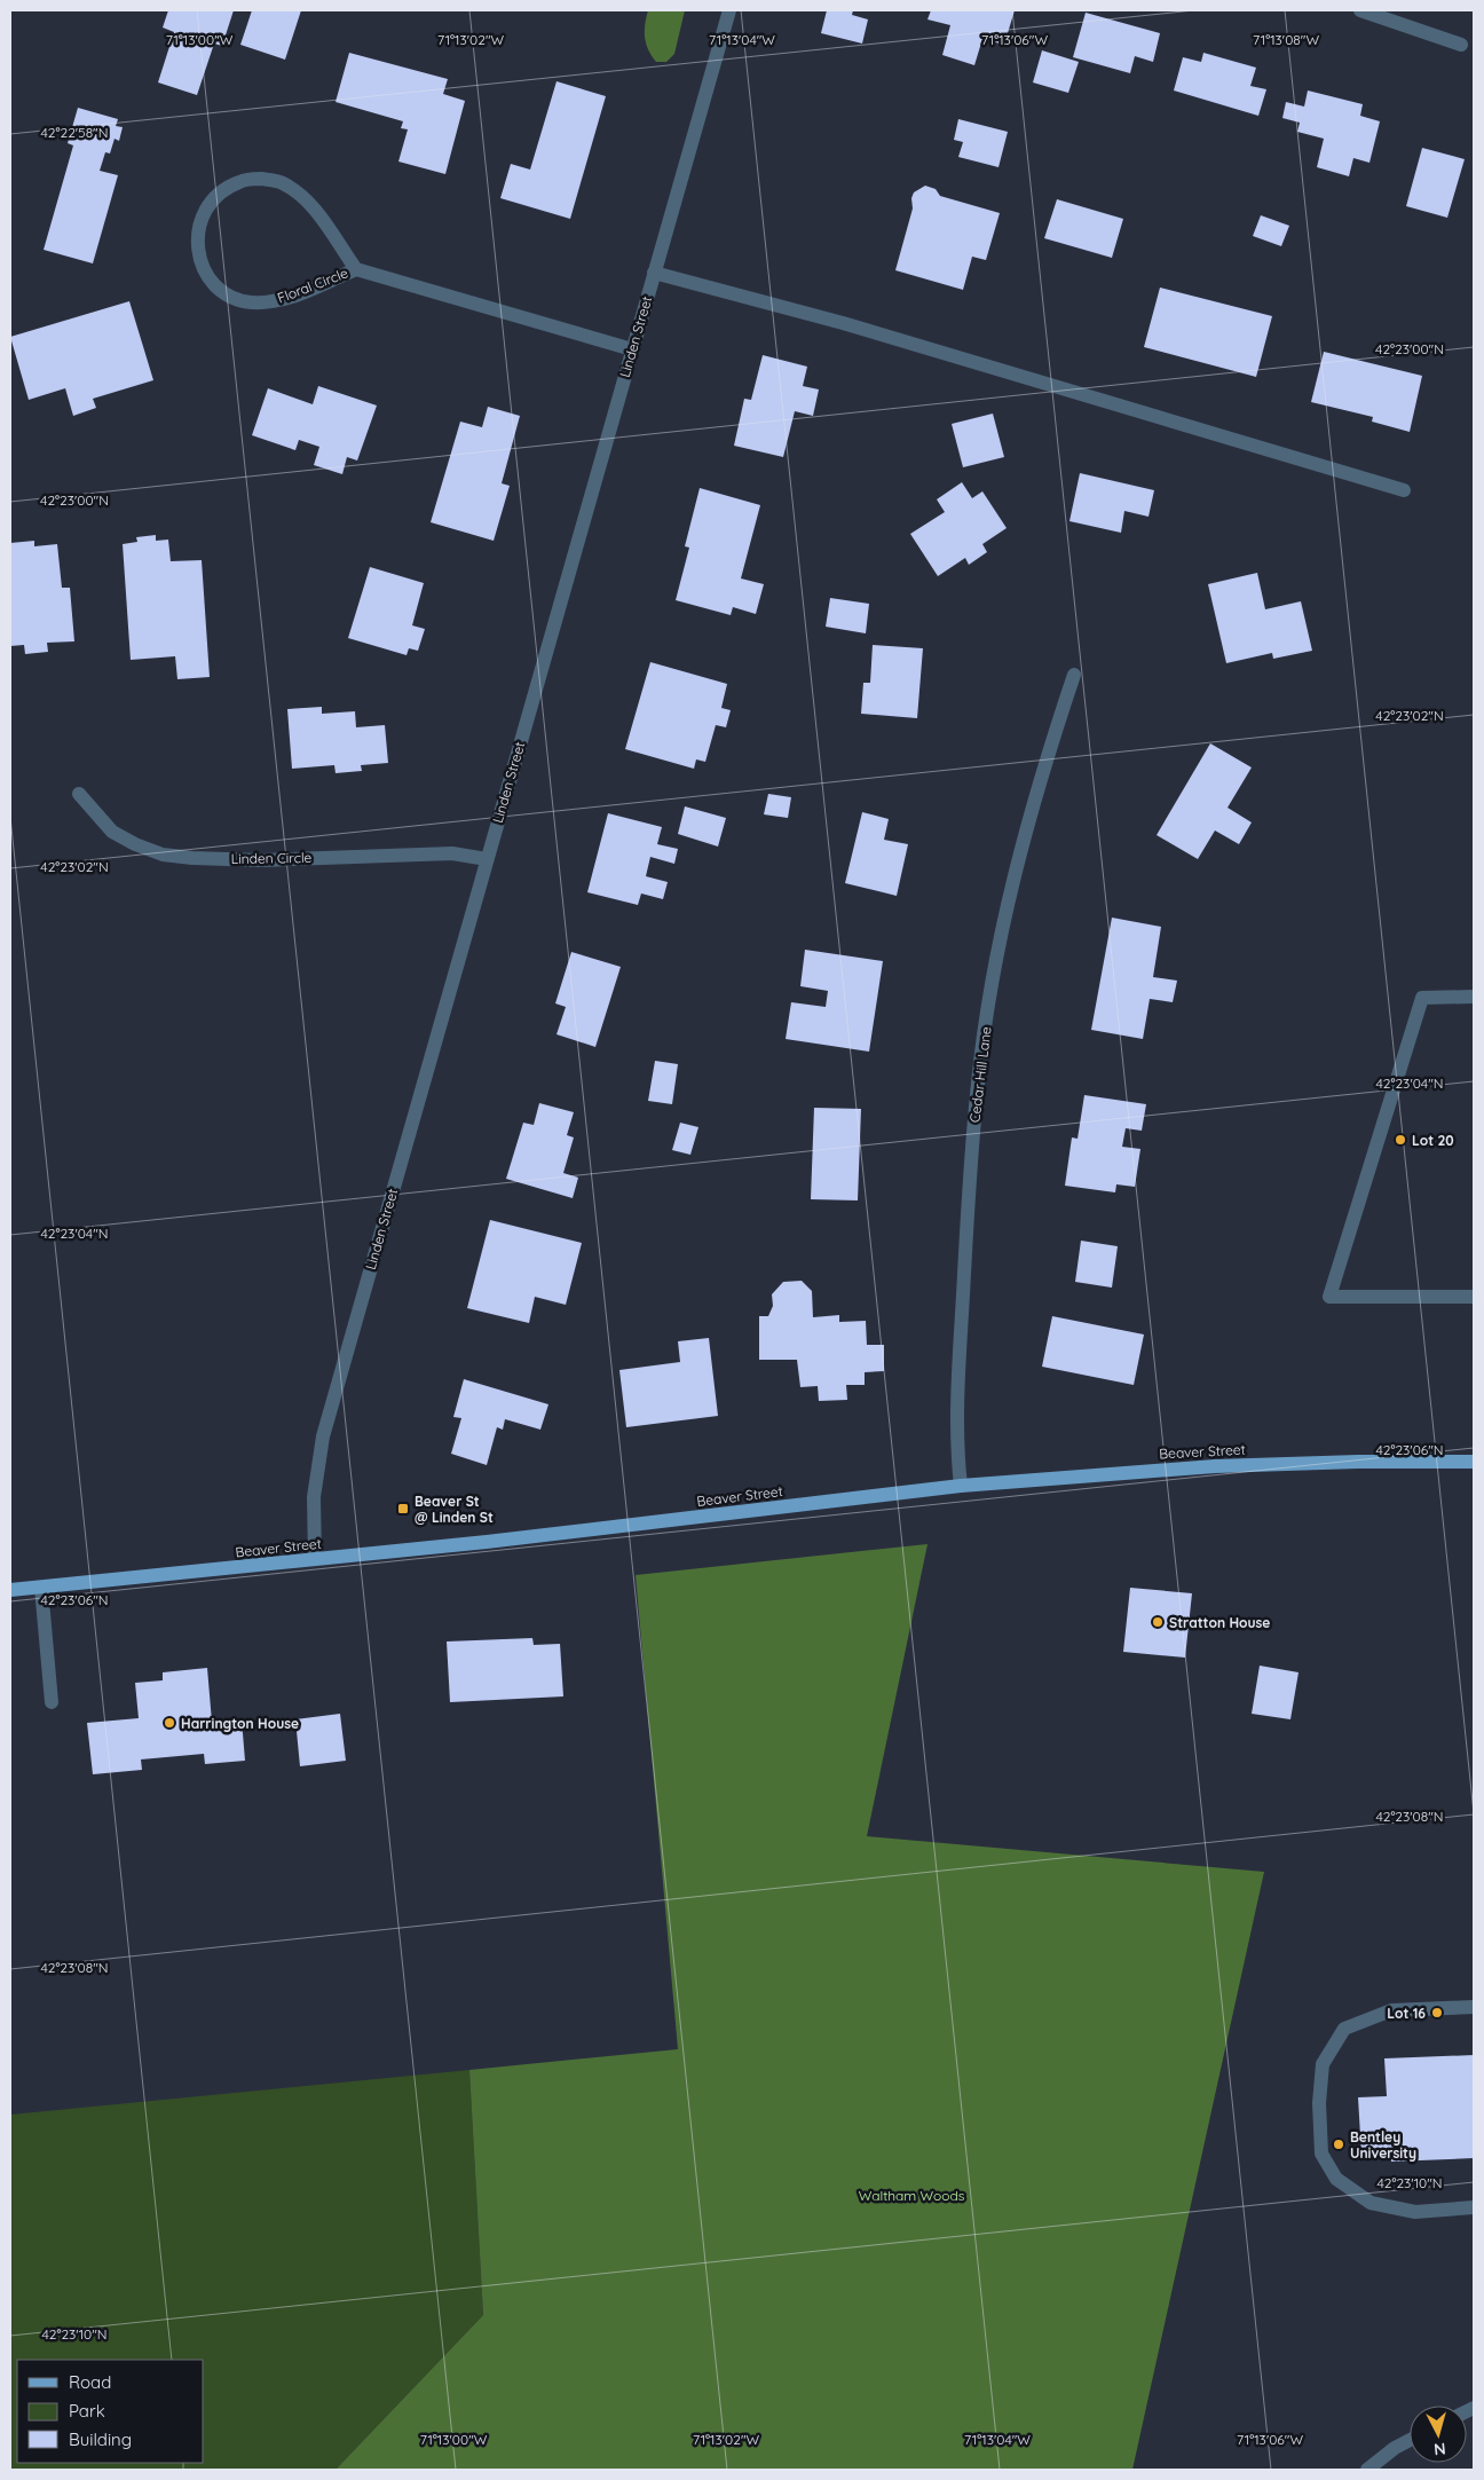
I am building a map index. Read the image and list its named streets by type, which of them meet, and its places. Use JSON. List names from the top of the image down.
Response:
{
  "streets": {
    "main road": ["Beaver Street"],
    "street": [
      "Floral Circle",
      "Linden Street",
      "Linden Circle",
      "Cedar Hill Lane"
    ]
  },
  "crossings": [
    ["Floral Circle", "Linden Street"],
    ["Linden Street", "Linden Circle"],
    ["Linden Street", "Beaver Street"],
    ["Cedar Hill Lane", "Beaver Street"]
  ],
  "parks": ["Waltham Woods"],
  "places": {
    "other": [
      "Lot 20",
      "Stratton House",
      "Harrington House",
      "Lot 16",
      "Bentley University"
    ],
    "transit": ["Beaver St @ Linden St"]
  },
  "legend": ["Road", "Park", "Building"],
  "north": "bottom",
  "coordinates": [
    "71°13'00\"W",
    "71°13'02\"W",
    "71°13'04\"W",
    "71°13'06\"W",
    "71°13'08\"W",
    "42°22'58\"N",
    "42°23'00\"N",
    "42°23'02\"N",
    "42°23'04\"N",
    "42°23'06\"N",
    "42°23'08\"N",
    "42°23'10\"N"
  ]
}
